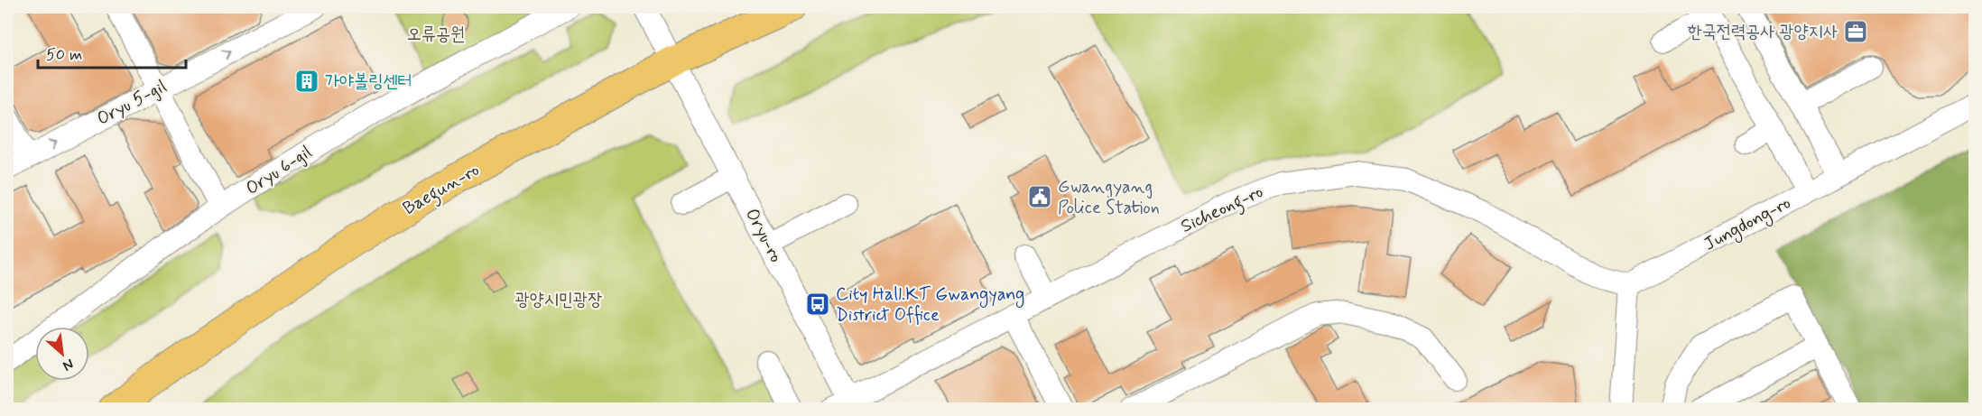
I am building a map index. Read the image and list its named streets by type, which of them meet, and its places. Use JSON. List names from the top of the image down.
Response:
{
  "streets": {
    "main road": ["Baegun-ro"],
    "street": [
      "Oryu 5-gil",
      "Oryu 6-gil",
      "Sicheong-ro",
      "Jungdong-ro",
      "Oryu-ro"
    ]
  },
  "crossings": [
    ["Baegun-ro", "Oryu-ro"],
    ["Sicheong-ro", "Jungdong-ro"],
    ["Sicheong-ro", "Oryu-ro"]
  ],
  "one_way": ["Oryu 5-gil"],
  "parks": ["오류공원", "광양시민광장"],
  "places": {
    "office": ["한국전력공사 광양지사"],
    "building": ["가야볼링센터"],
    "public building": ["Gwangyang Police Station"],
    "bus stop": ["City Hall.KT Gwangyang District Office"]
  },
  "scale_bar": "50 m",
  "north": "bottom right"
}
